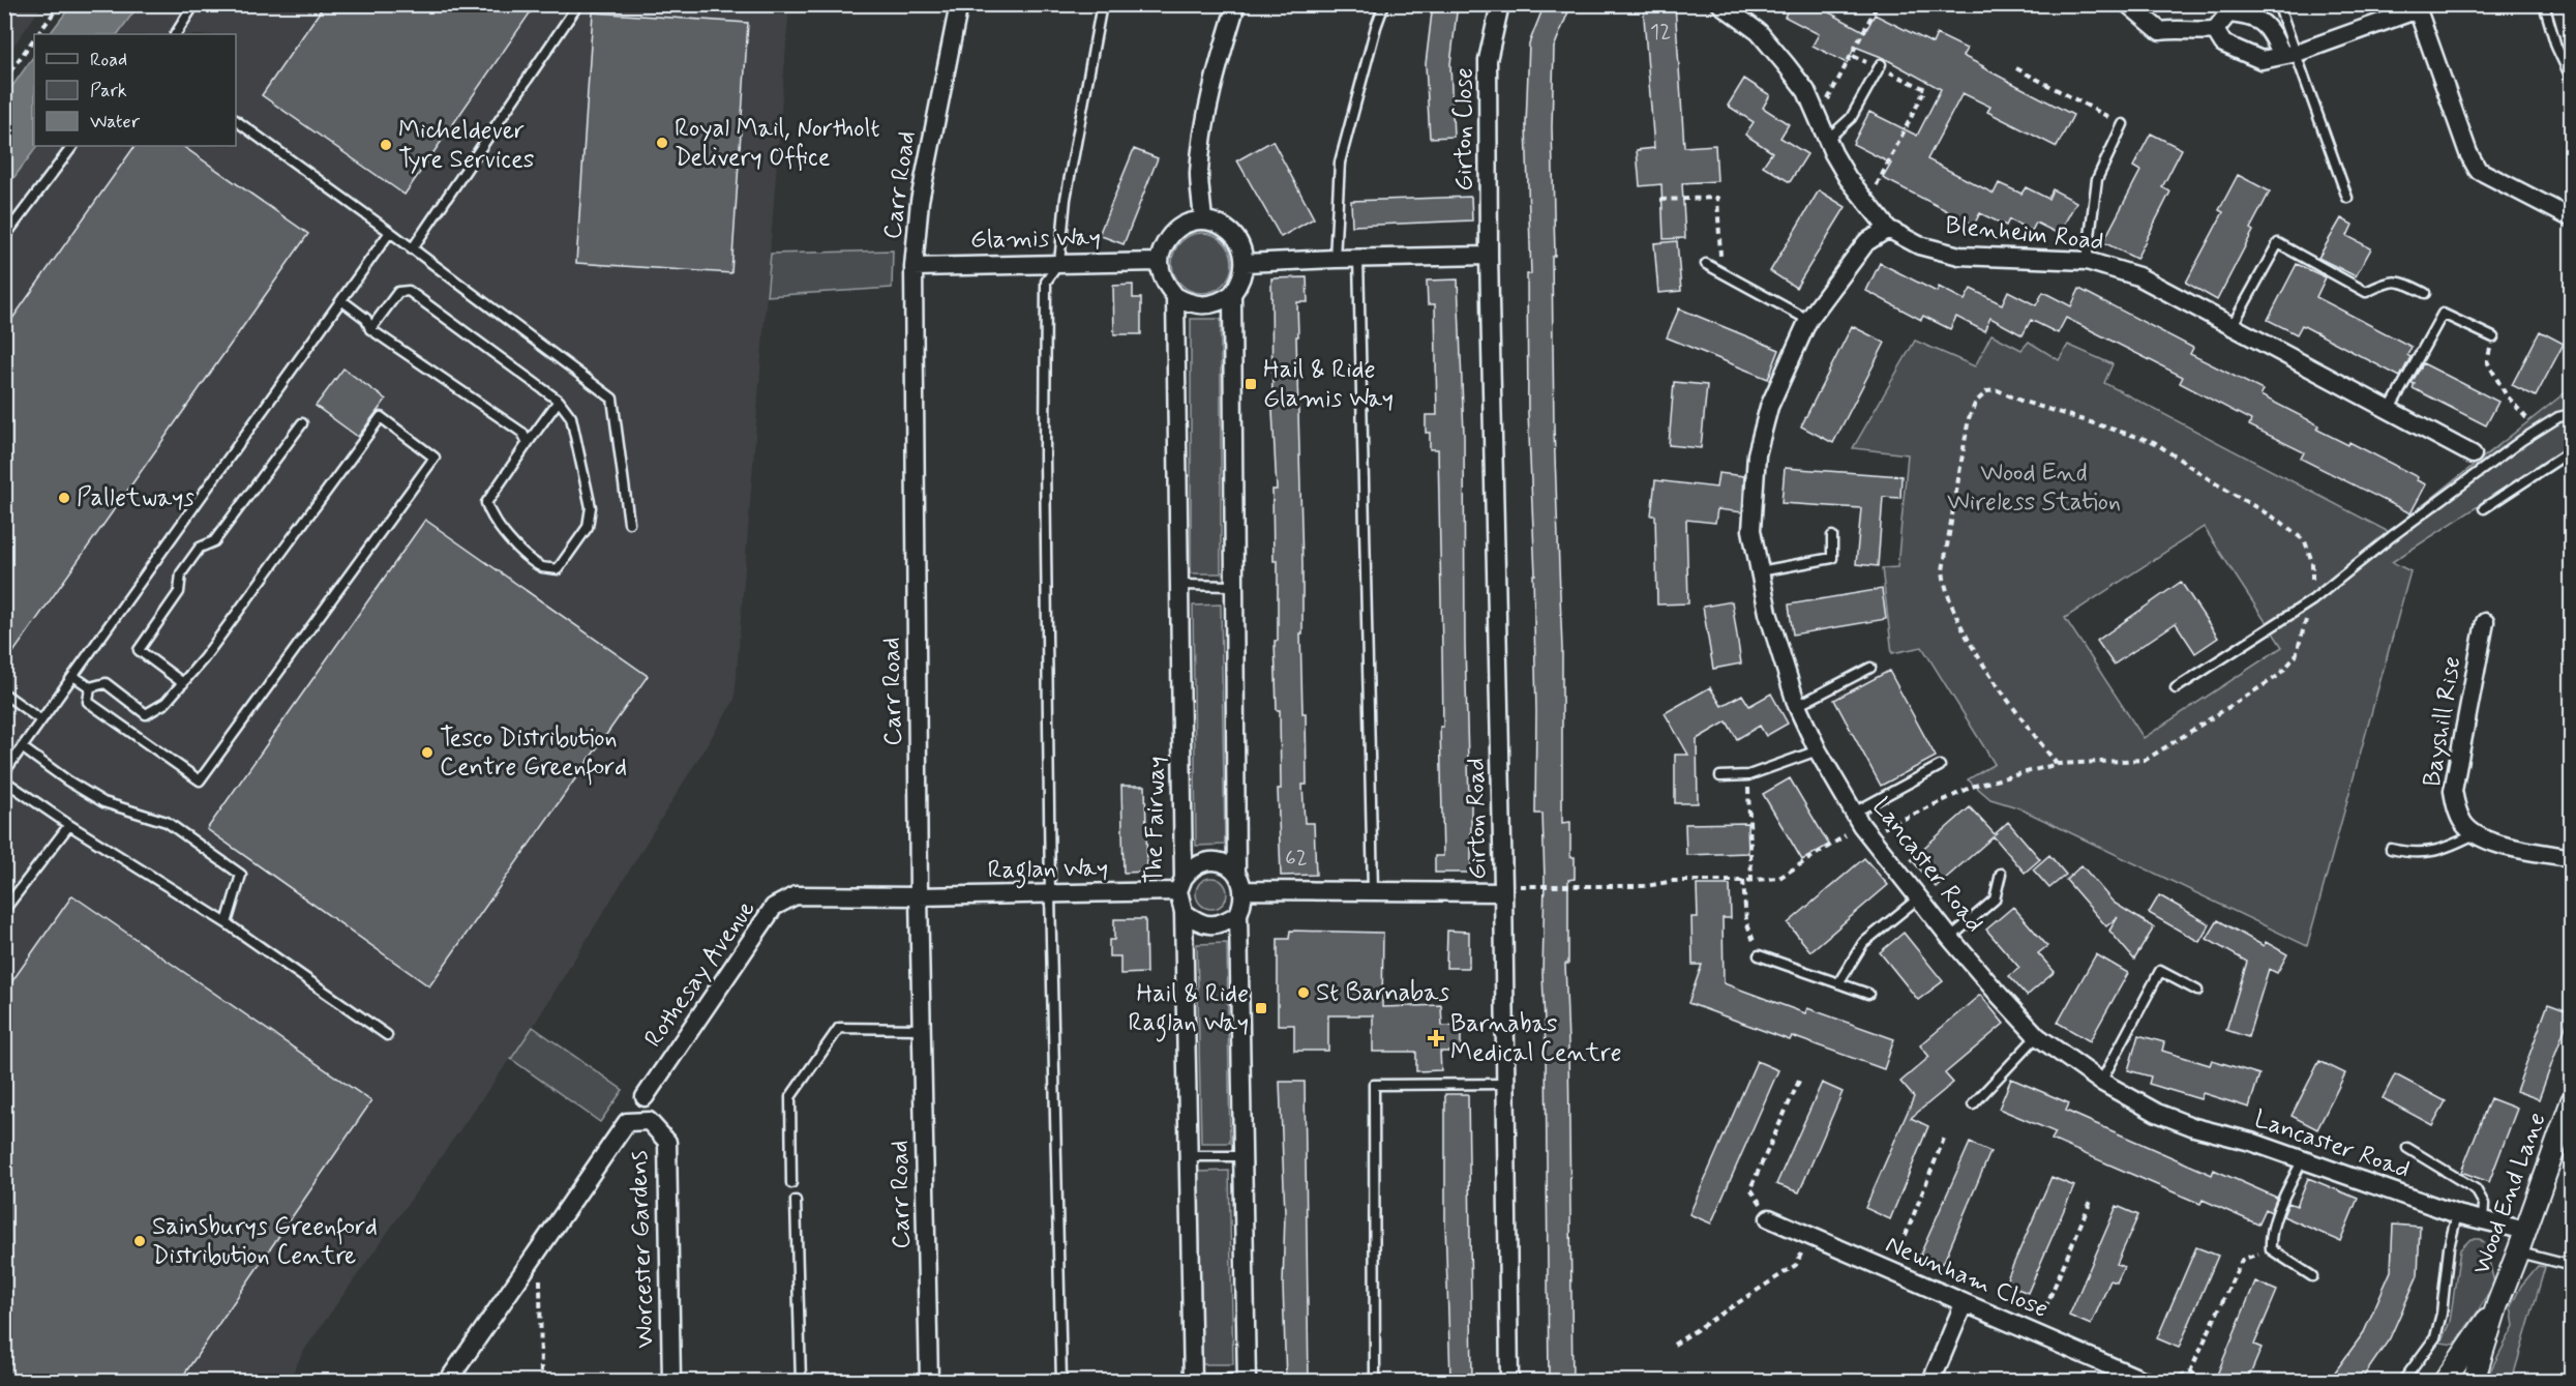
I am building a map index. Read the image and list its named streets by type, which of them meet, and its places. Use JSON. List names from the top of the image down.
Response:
{
  "streets": {
    "street": [
      "Girton Close",
      "Carr Road",
      "Blenheim Road",
      "Glamis Way",
      "Bayshill Rise",
      "Girton Road",
      "The Fairway",
      "Lancaster Road",
      "Raglan Way",
      "Rothesay Avenue",
      "Wood End Lane",
      "Worcester Gardens",
      "Newnham Close"
    ]
  },
  "crossings": [
    ["Girton Close", "Girton Road"],
    ["Carr Road", "Glamis Way"],
    ["Carr Road", "Raglan Way"],
    ["Carr Road", "Rothesay Avenue"],
    ["Blenheim Road", "Lancaster Road"],
    ["Glamis Way", "The Fairway"],
    ["The Fairway", "Raglan Way"],
    ["Lancaster Road", "Wood End Lane"],
    ["Raglan Way", "Rothesay Avenue"]
  ],
  "parks": ["Wood End Wireless Station"],
  "places": {
    "other": [
      "Royal Mail, Northolt Delivery Office",
      "Micheldever Tyre Services",
      "Palletways",
      "Tesco Distribution Centre Greenford",
      "St Barnabas",
      "Sainsburys Greenford Distribution Centre"
    ],
    "transit": ["Hail & Ride Glamis Way", "Hail & Ride Raglan Way"],
    "health": ["Barnabas Medical Centre"]
  },
  "house_numbers": ["12", "62"],
  "legend": ["Road", "Park", "Water"]
}
